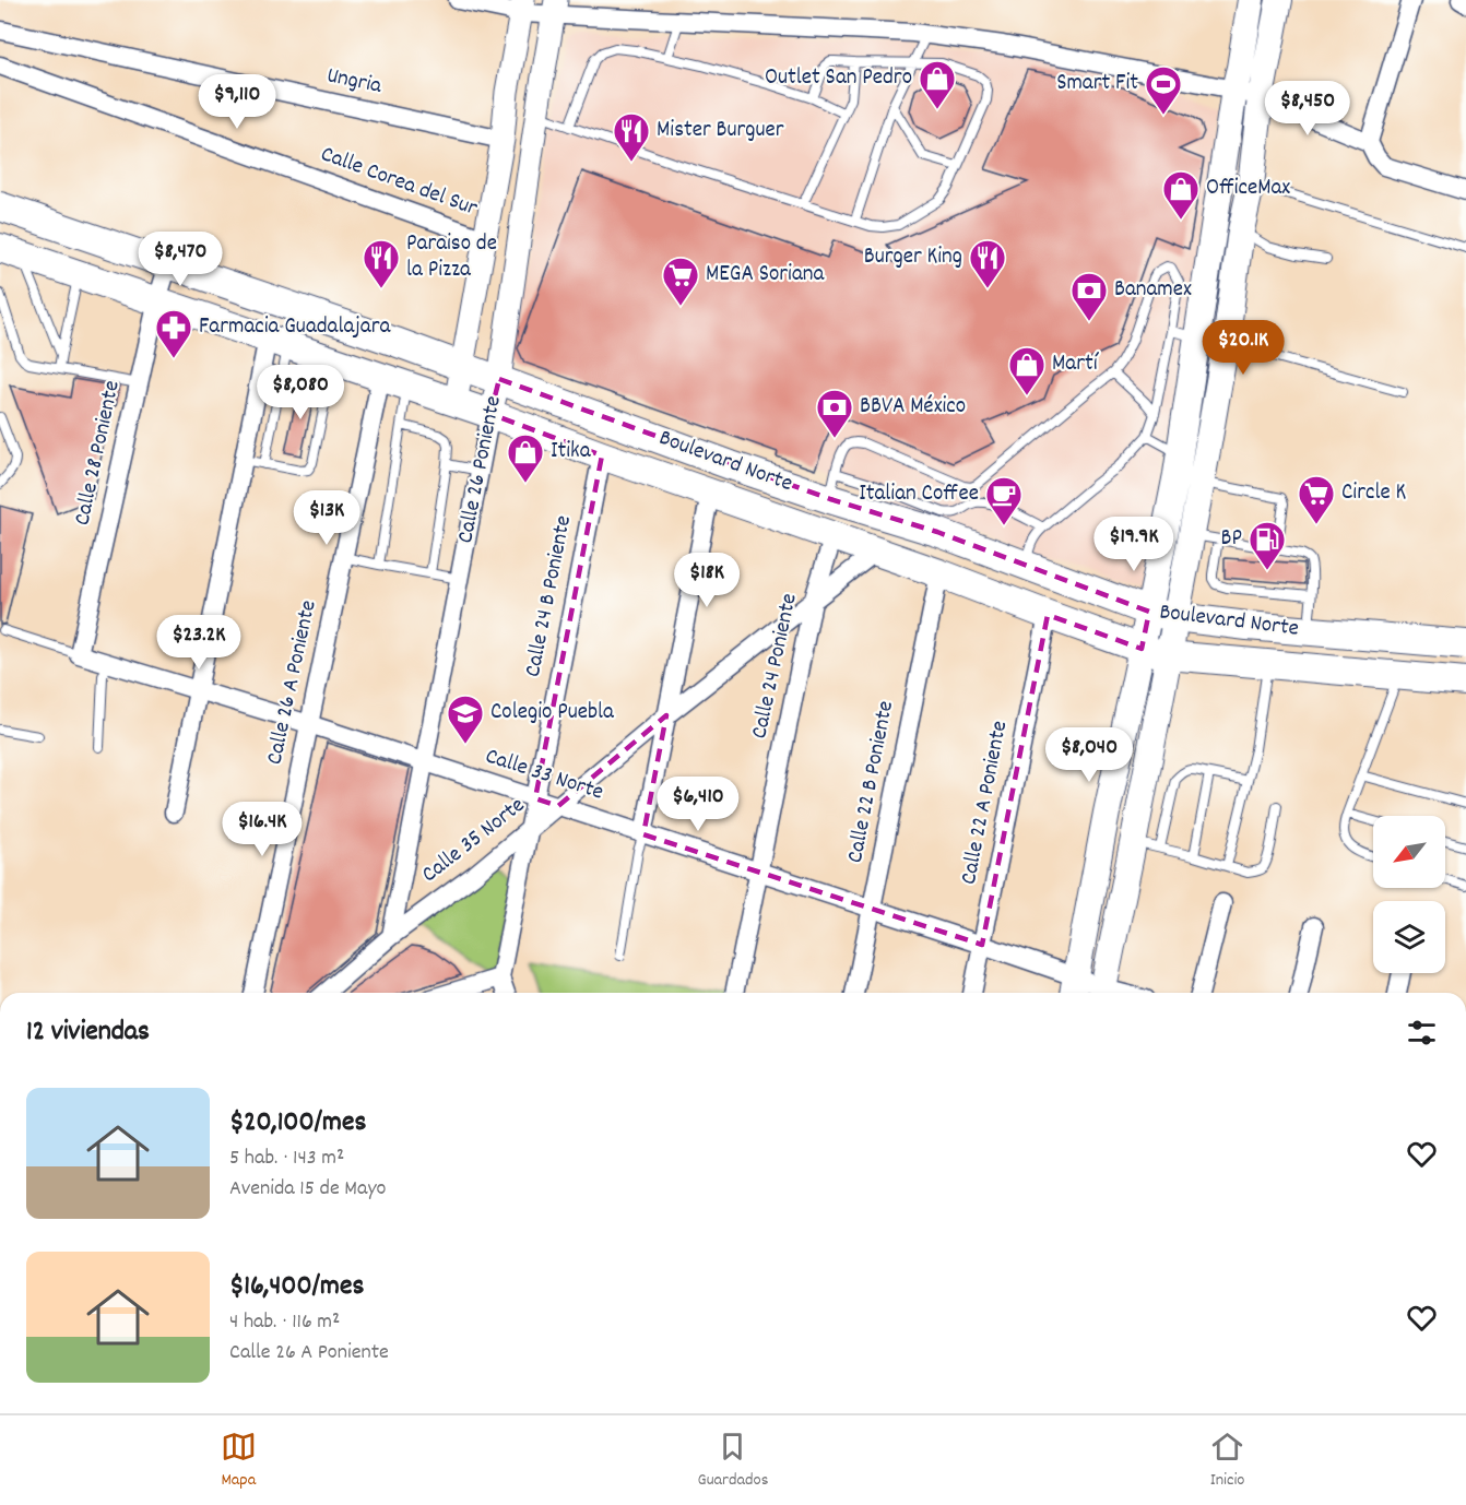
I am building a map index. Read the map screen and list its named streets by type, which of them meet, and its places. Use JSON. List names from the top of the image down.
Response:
{
  "streets": {
    "main road": ["Boulevard Norte"],
    "street": [
      "Ungria",
      "Calle Corea del Sur",
      "Calle 28 Poniente",
      "Calle 26 Poniente",
      "Calle 24 B Poniente",
      "Calle 24 Poniente",
      "Calle 26 A Poniente",
      "Calle 33 Norte",
      "Calle 22 B Poniente",
      "Calle 22 A Poniente",
      "Calle 35 Norte"
    ]
  },
  "crossings": [
    ["Ungria", "Calle 26 Poniente"],
    ["Calle Corea del Sur", "Calle 26 Poniente"],
    ["Calle 28 Poniente", "Boulevard Norte"],
    ["Calle 28 Poniente", "Calle 33 Norte"],
    ["Boulevard Norte", "Calle 26 Poniente"],
    ["Boulevard Norte", "Calle 24 B Poniente"],
    ["Boulevard Norte", "Calle 24 Poniente"],
    ["Boulevard Norte", "Calle 26 A Poniente"],
    ["Boulevard Norte", "Calle 22 B Poniente"],
    ["Boulevard Norte", "Calle 22 A Poniente"],
    ["Boulevard Norte", "Calle 35 Norte"],
    ["Calle 26 Poniente", "Calle 33 Norte"],
    ["Calle 26 Poniente", "Calle 35 Norte"],
    ["Calle 24 B Poniente", "Calle 33 Norte"],
    ["Calle 24 B Poniente", "Calle 35 Norte"],
    ["Calle 24 Poniente", "Calle 33 Norte"],
    ["Calle 24 Poniente", "Calle 35 Norte"],
    ["Calle 26 A Poniente", "Calle 33 Norte"],
    ["Calle 33 Norte", "Calle 22 B Poniente"],
    ["Calle 33 Norte", "Calle 22 A Poniente"],
    ["Calle 33 Norte", "Calle 35 Norte"]
  ],
  "places": {
    "shop": [
      "Outlet San Pedro",
      "OfficeMax",
      "Martí",
      "Itika"
    ],
    "sports": ["Smart Fit"],
    "restaurant": ["Mister Burguer", "Paraiso de la Pizza", "Burger King"],
    "supermarket": ["MEGA Soriana", "Circle K"],
    "bank": ["Banamex", "BBVA México"],
    "pharmacy": ["Farmacia Guadalajara"],
    "cafe": ["Italian Coffee"],
    "fuel station": ["BP"],
    "school or university": ["Colegio Puebla"]
  },
  "north": "bottom left",
  "page": {
    "price": [
      "$9,110",
      "$8,450",
      "$8,470",
      "$20.1K",
      "$8,080",
      "$13K",
      "$19.9K",
      "$18K",
      "$23.2K",
      "$8,040",
      "$6,410",
      "$16.4K"
    ],
    "heading": "12 viviendas",
    "list": [
      {
        "name": "$20,100/mes",
        "note": "5 hab. · 143 m² · Avenida 15 de Mayo"
      },
      {
        "name": "$16,400/mes",
        "note": "4 hab. · 116 m² · Calle 26 A Poniente"
      }
    ],
    "tabs": ["Mapa", "Guardados", "Inicio"]
  }
}
